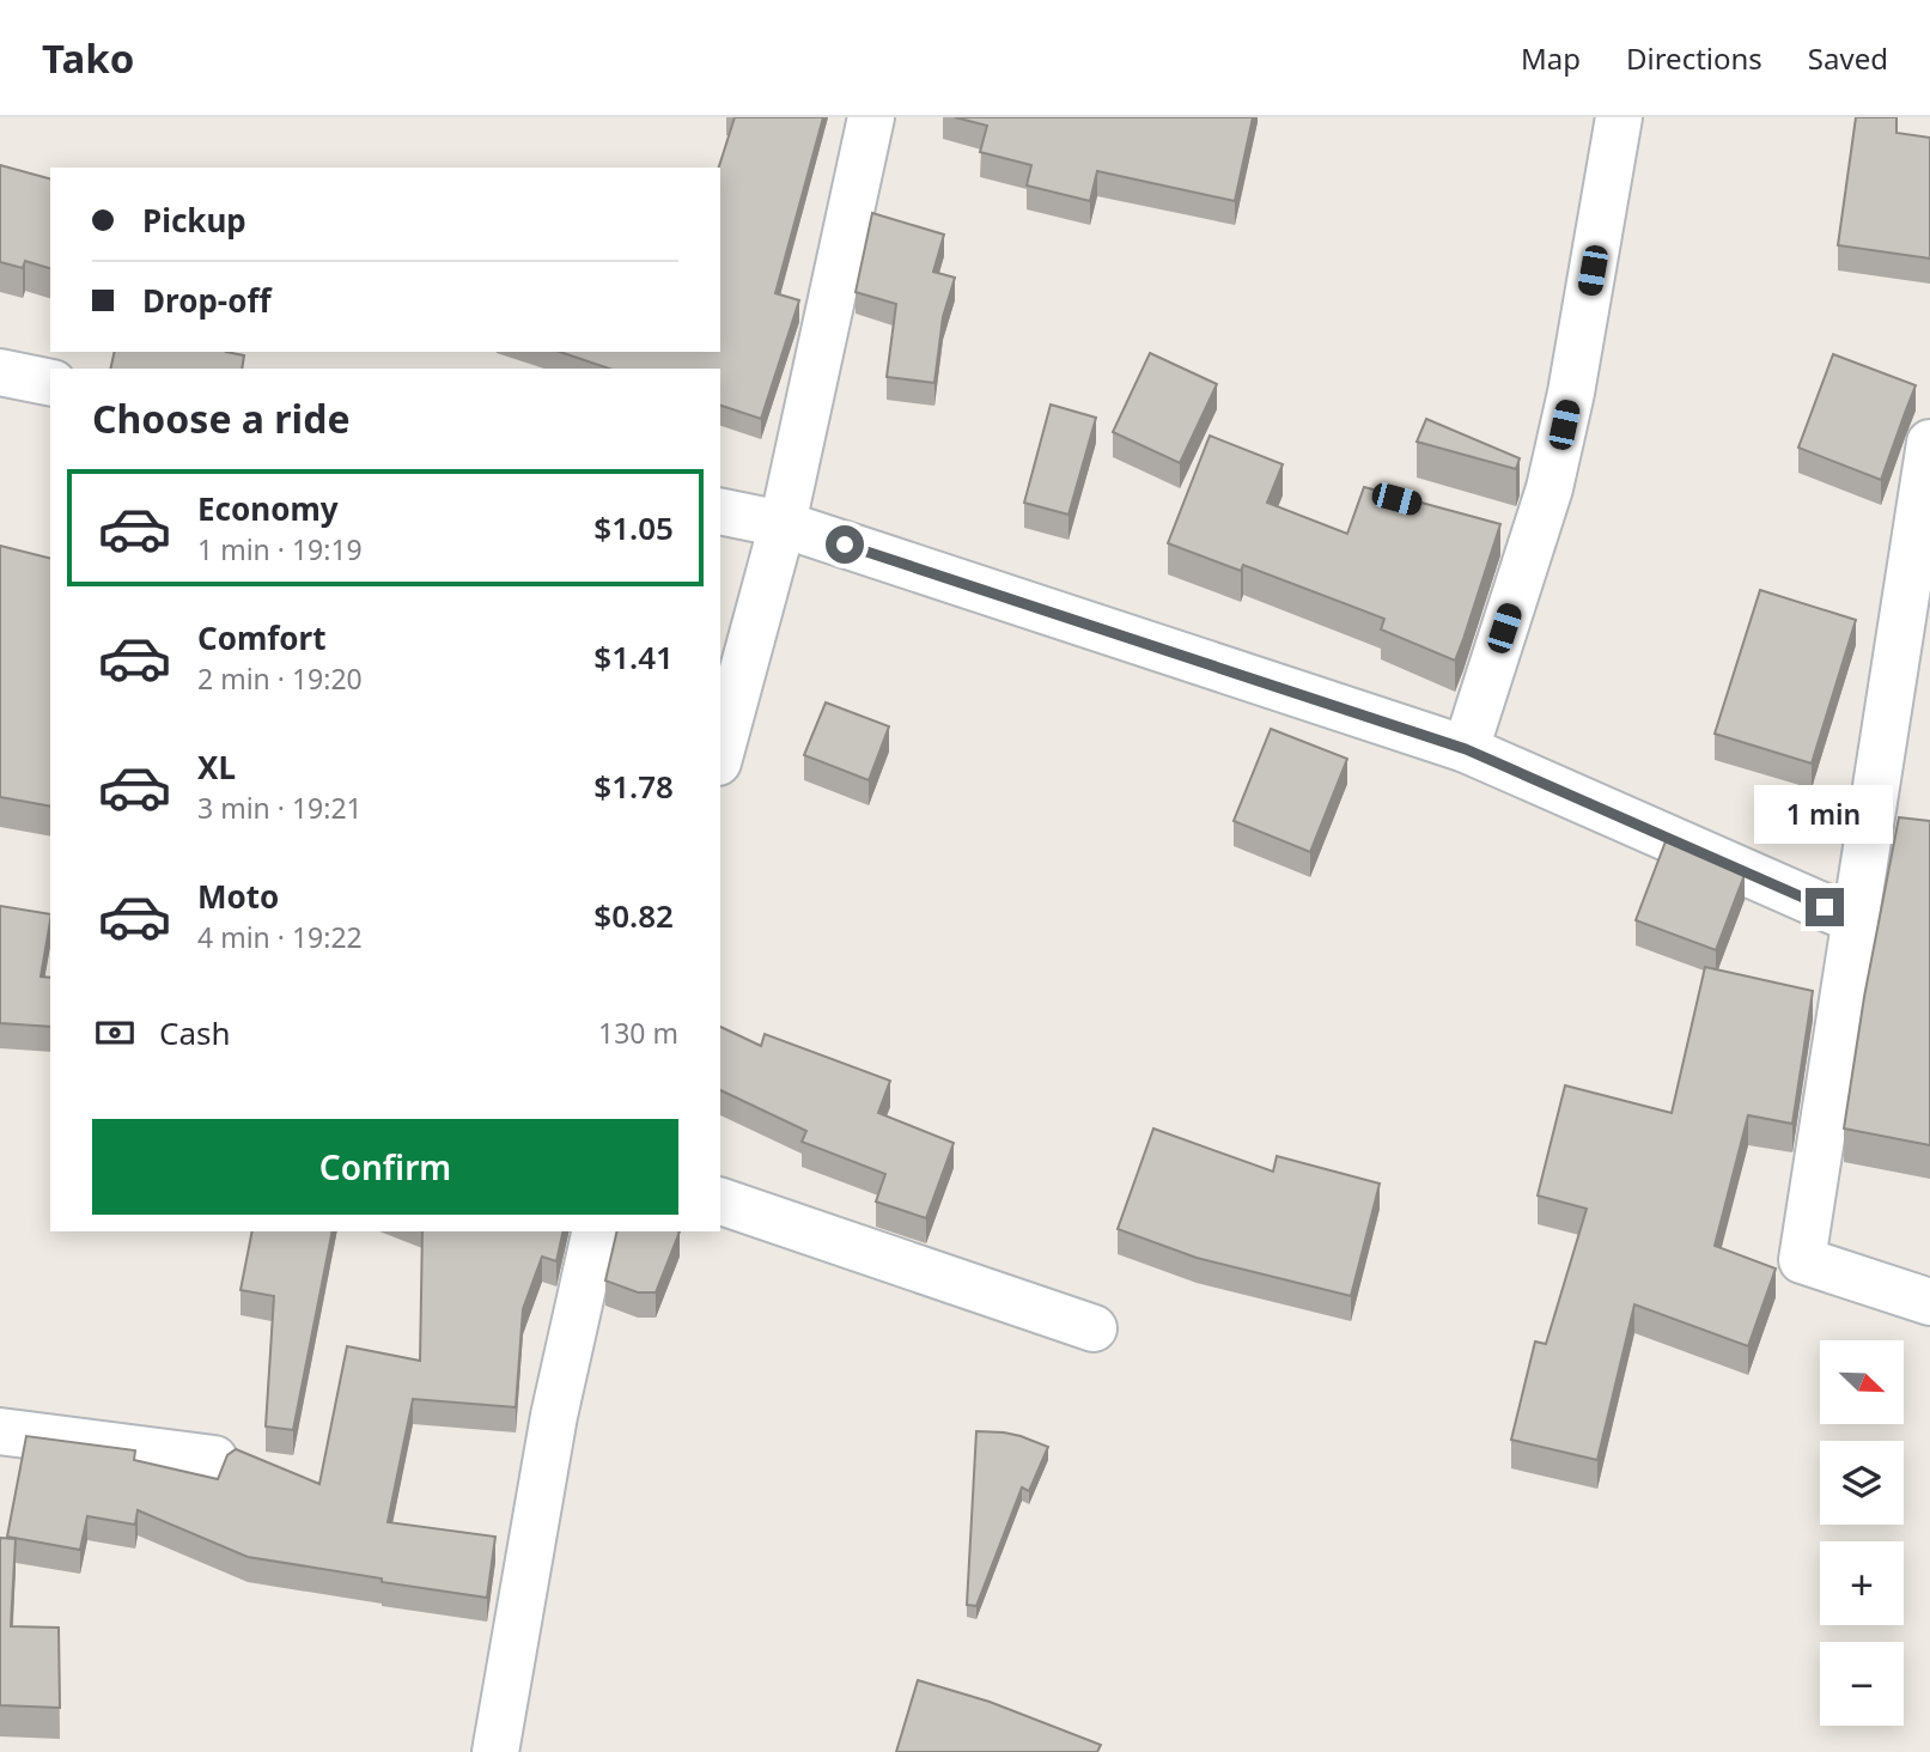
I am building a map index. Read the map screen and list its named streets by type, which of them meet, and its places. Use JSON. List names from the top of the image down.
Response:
{
  "north": "bottom right",
  "page": {
    "header": "Tako",
    "nav": ["Map", "Directions", "Saved"],
    "banner": ["Pickup", "Drop-off"],
    "heading": "Choose a ride",
    "list": [
      {
        "name": "Economy",
        "note": "1 min · 19:19",
        "value": "$1.05"
      },
      {
        "name": "Comfort",
        "note": "2 min · 19:20",
        "value": "$1.41"
      },
      {
        "name": "XL",
        "note": "3 min · 19:21",
        "value": "$1.78"
      },
      {
        "name": "Moto",
        "note": "4 min · 19:22",
        "value": "$0.82"
      }
    ],
    "bubble": "1 min",
    "pay": ["Cash", "130 m"],
    "buttons": "Confirm",
    "map_buttons": ["+", "−"]
  }
}
